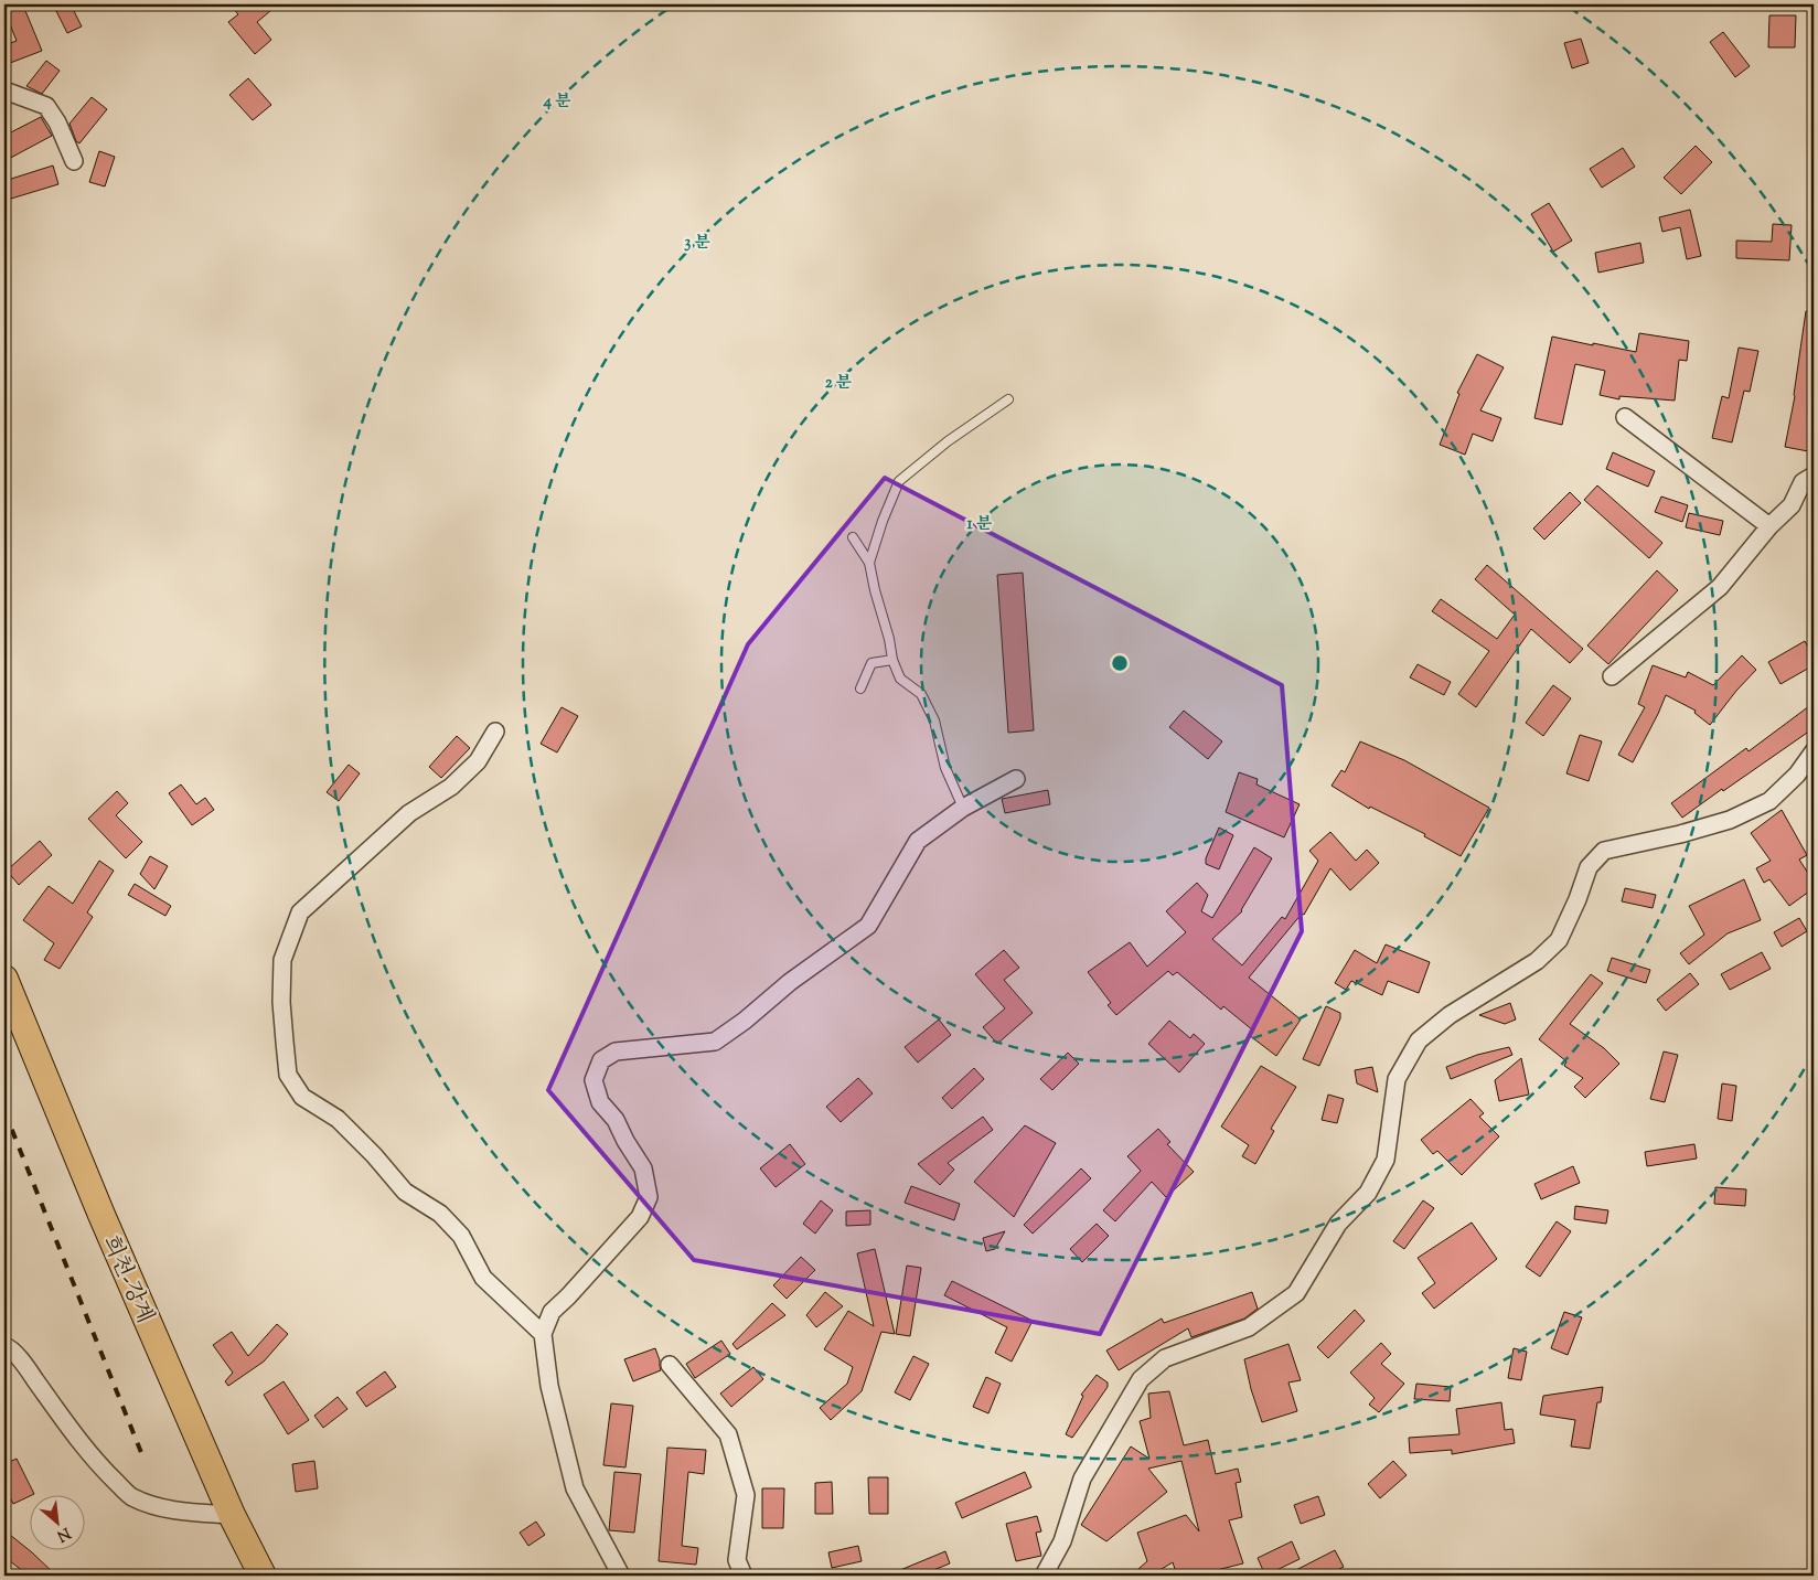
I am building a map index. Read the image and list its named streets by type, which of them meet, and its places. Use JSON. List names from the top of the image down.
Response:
{
  "streets": {
    "main road": ["희천-강계"]
  },
  "north": "bottom right",
  "rings": [
    "4 분",
    "3 분",
    "2 분",
    "1 분"
  ]
}
